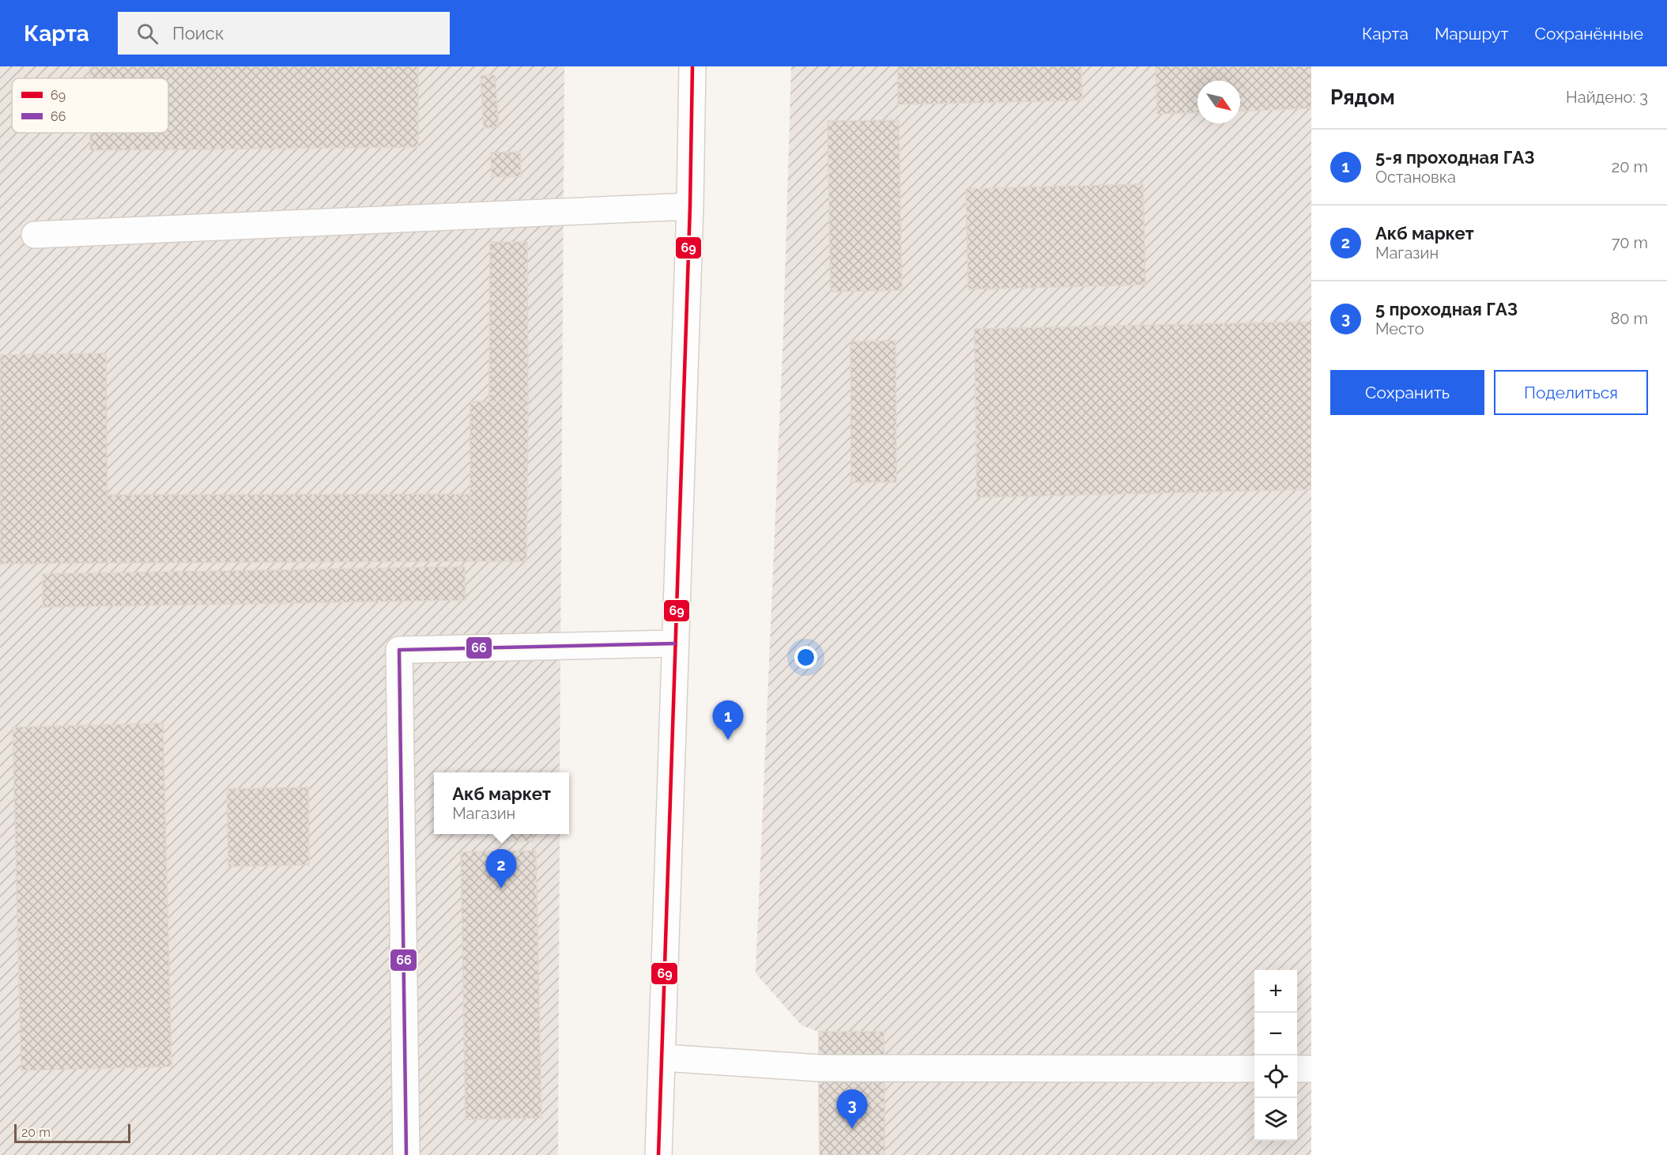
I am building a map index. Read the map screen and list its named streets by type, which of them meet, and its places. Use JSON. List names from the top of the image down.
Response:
{
  "lines": ["transit line 69", "transit line 66"],
  "legend": ["69", "66"],
  "scale_bar": "20 m",
  "north": "bottom right",
  "page": {
    "header": "Карта",
    "search": "Поиск",
    "nav": ["Карта", "Маршрут", "Сохранённые"],
    "heading": ["Рядом", "Найдено: 3"],
    "list": [
      {
        "mark": "1",
        "name": "5-я проходная ГАЗ",
        "note": "Остановка",
        "value": "20 m"
      },
      {
        "mark": "2",
        "name": "Акб маркет",
        "note": "Магазин",
        "value": "70 m"
      },
      {
        "mark": "3",
        "name": "5 проходная ГАЗ",
        "note": "Место",
        "value": "80 m"
      }
    ],
    "buttons": ["Сохранить", "Поделиться"],
    "pins": ["1", "2", "3"],
    "popup": ["Акб маркет", "Магазин"],
    "map_buttons": ["+", "−"],
    "scale": "20 m"
  }
}
